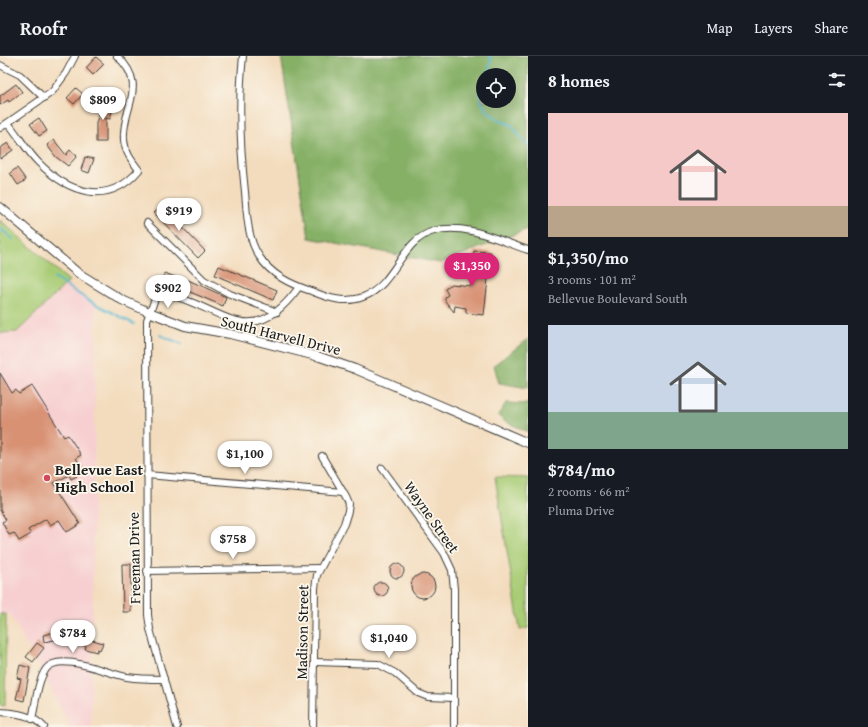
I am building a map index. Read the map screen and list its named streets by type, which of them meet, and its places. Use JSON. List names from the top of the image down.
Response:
{
  "streets": {
    "main road": ["South Harvell Drive"],
    "street": ["Wayne Street", "Freeman Drive", "Madison Street"]
  },
  "crossings": [
    ["South Harvell Drive", "Freeman Drive"]
  ],
  "places": ["Bellevue East High School"],
  "page": {
    "header": "Roofr",
    "nav": ["Map", "Layers", "Share"],
    "heading": "8 homes",
    "price": [
      "$809",
      "$919",
      "$1,350",
      "$902",
      "$1,100",
      "$758",
      "$784",
      "$1,040"
    ],
    "list": [
      {
        "name": "$1,350/mo",
        "note": "3 rooms · 101 m² · Bellevue Boulevard South"
      },
      {
        "name": "$784/mo",
        "note": "2 rooms · 66 m² · Pluma Drive"
      }
    ]
  }
}
